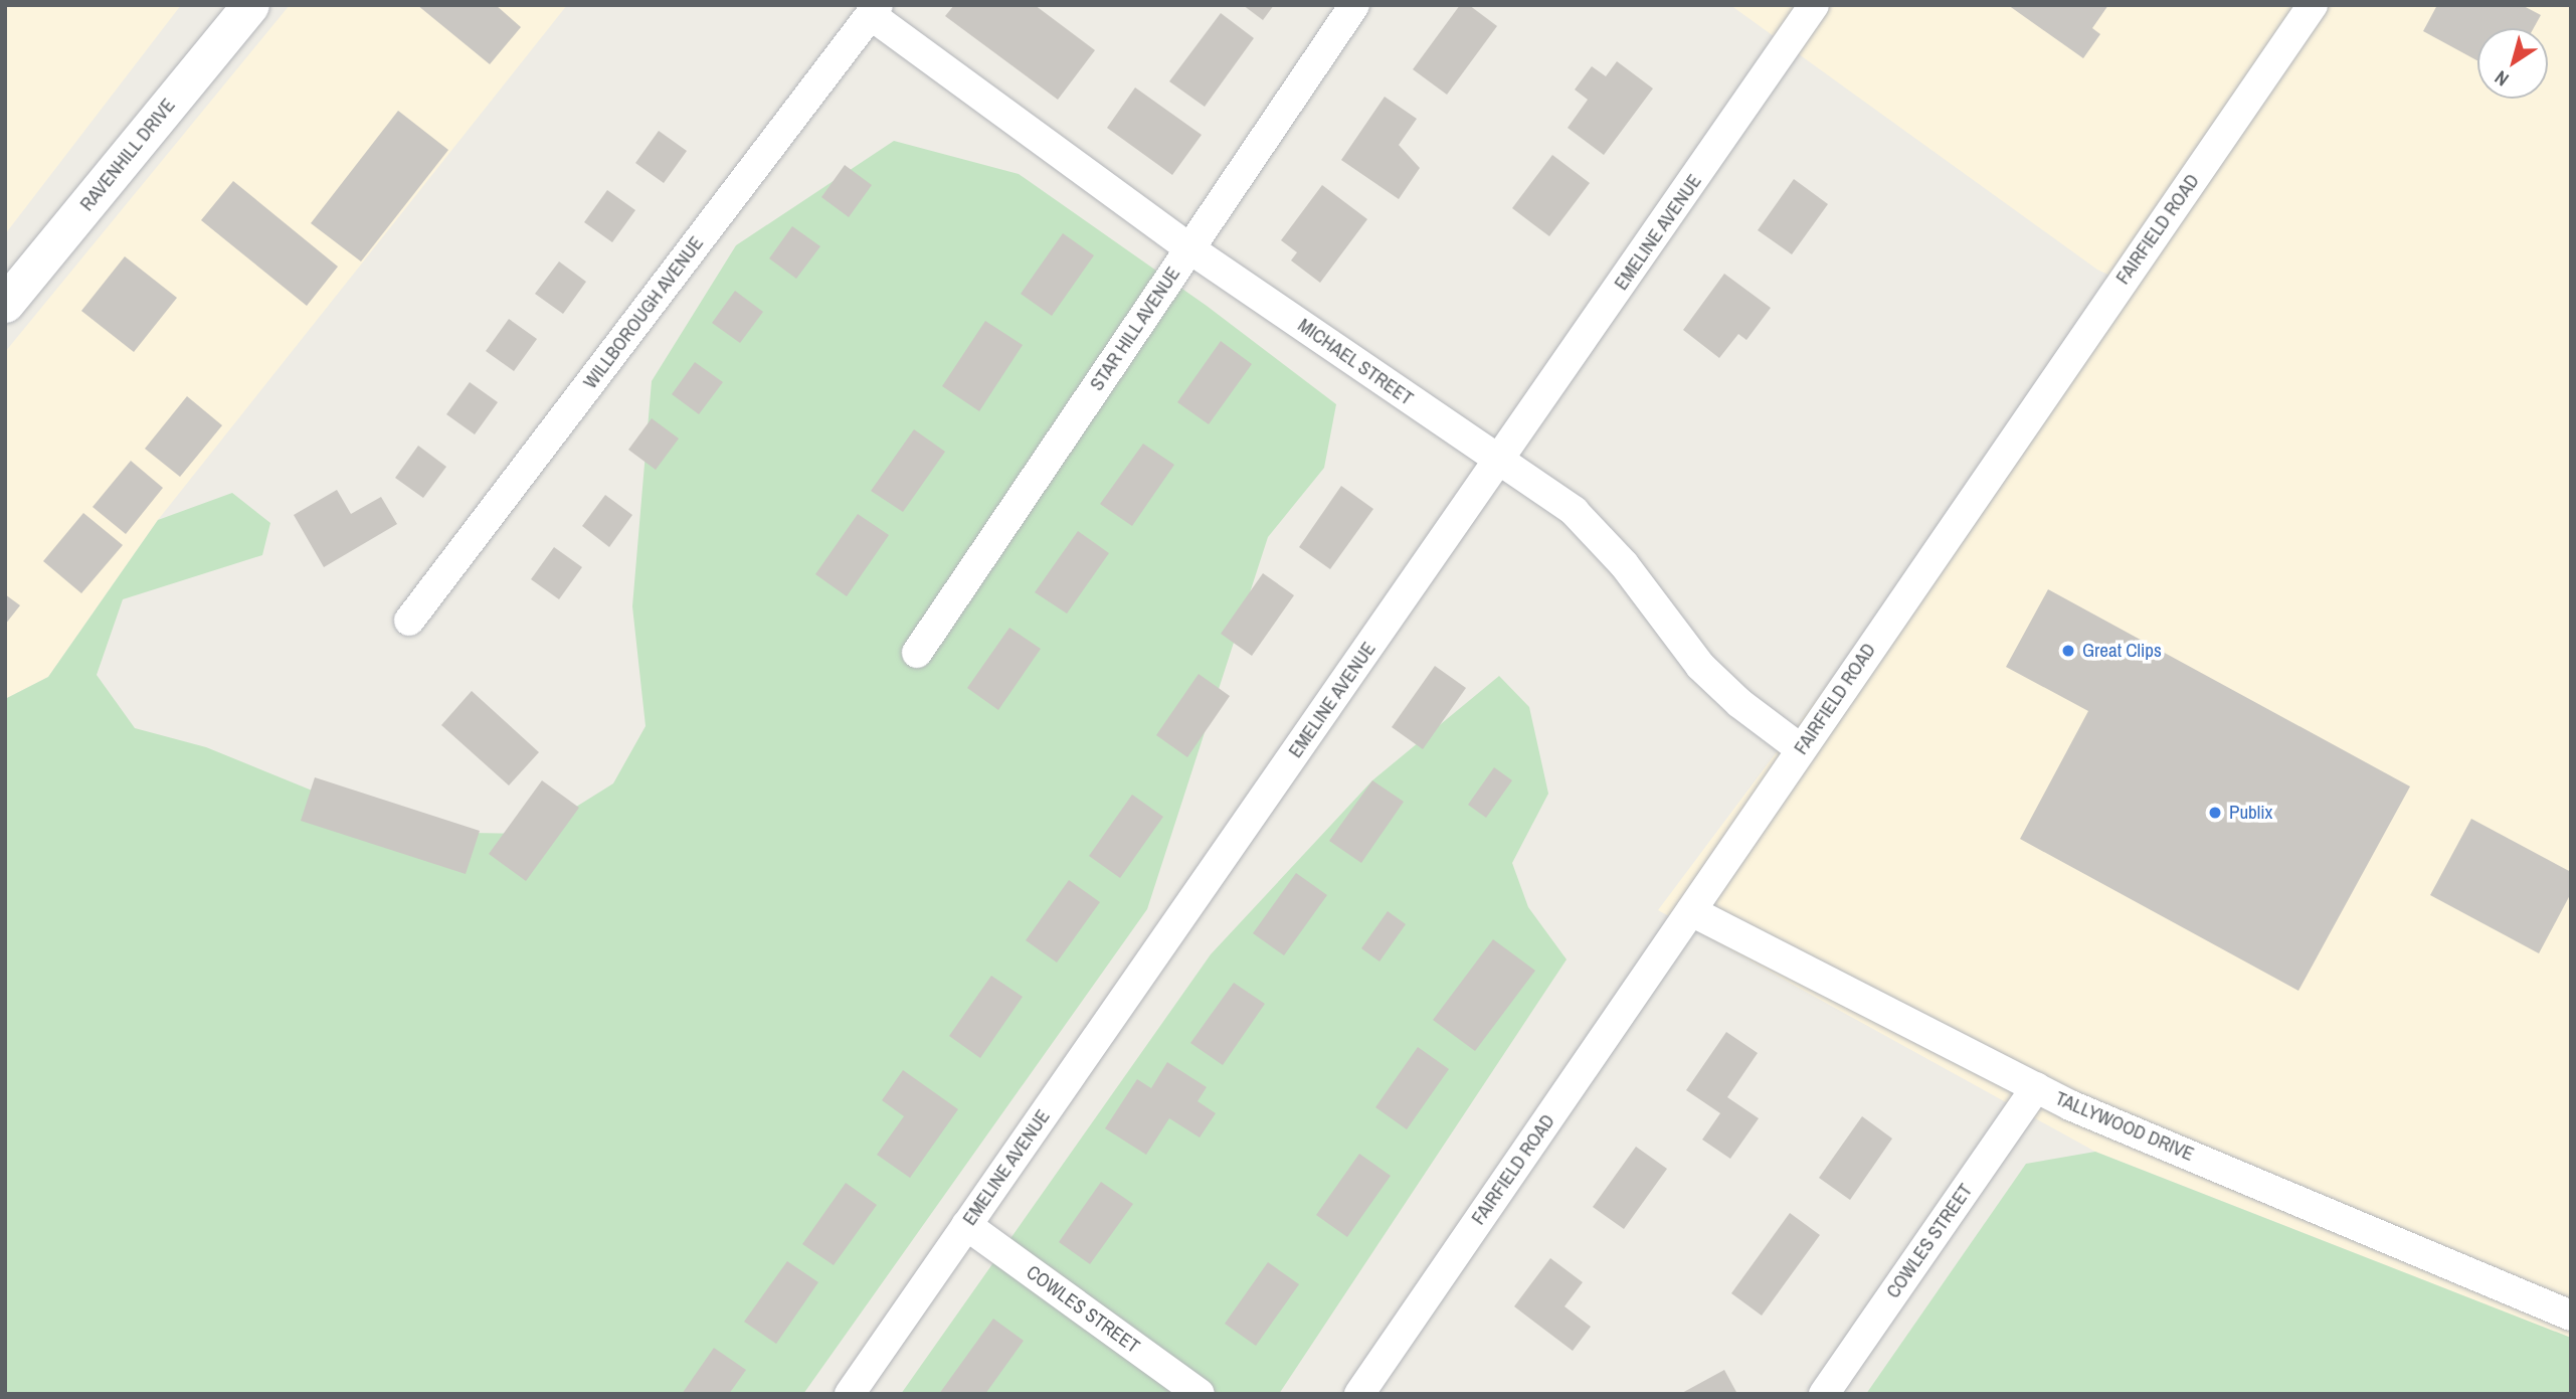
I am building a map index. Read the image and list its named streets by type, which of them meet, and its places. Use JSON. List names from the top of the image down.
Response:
{
  "streets": {
    "street": [
      "RAVENHILL DRIVE",
      "FAIRFIELD ROAD",
      "EMELINE AVENUE",
      "WILLBOROUGH AVENUE",
      "STAR HILL AVENUE",
      "MICHAEL STREET",
      "TALLYWOOD DRIVE",
      "COWLES STREET"
    ]
  },
  "crossings": [
    ["FAIRFIELD ROAD", "MICHAEL STREET"],
    ["FAIRFIELD ROAD", "TALLYWOOD DRIVE"],
    ["EMELINE AVENUE", "MICHAEL STREET"],
    ["EMELINE AVENUE", "COWLES STREET"],
    ["WILLBOROUGH AVENUE", "MICHAEL STREET"],
    ["STAR HILL AVENUE", "MICHAEL STREET"],
    ["TALLYWOOD DRIVE", "COWLES STREET"]
  ],
  "places": ["Great Clips", "Publix"],
  "north": "bottom left"
}
